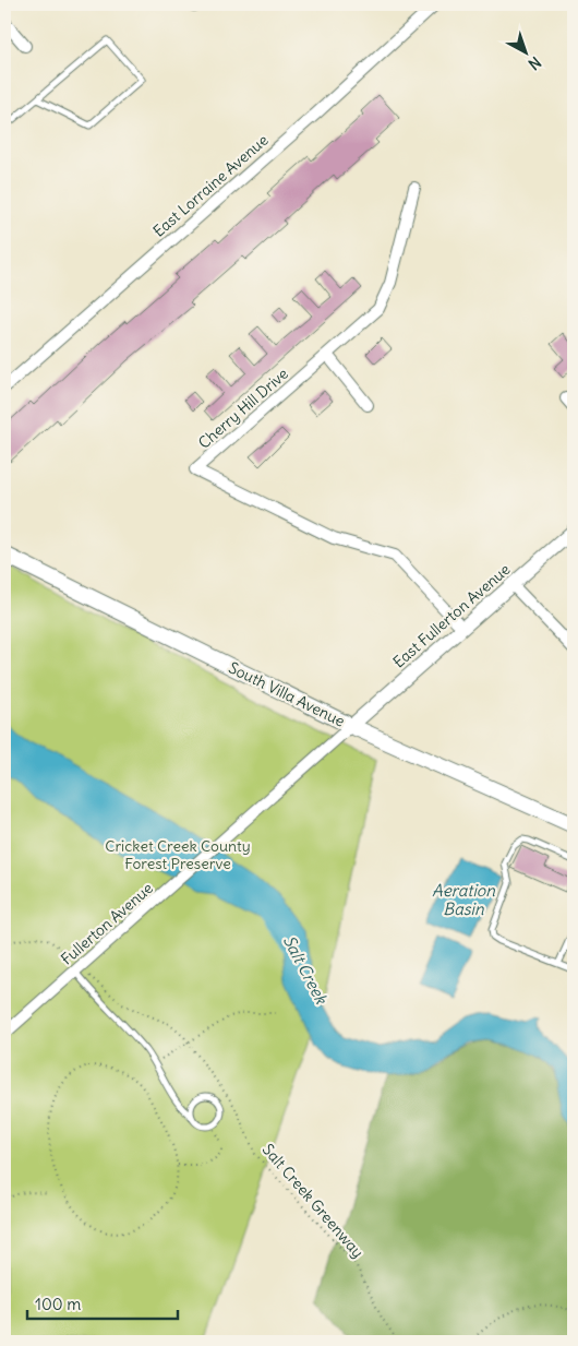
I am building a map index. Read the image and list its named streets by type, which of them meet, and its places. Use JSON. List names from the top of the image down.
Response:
{
  "streets": {
    "main road": ["South Villa Avenue"],
    "street": [
      "East Lorraine Avenue",
      "Cherry Hill Drive",
      "East Fullerton Avenue",
      "Fullerton Avenue"
    ],
    "path": ["Salt Creek Greenway"]
  },
  "crossings": [
    ["Cherry Hill Drive", "East Fullerton Avenue"],
    ["East Fullerton Avenue", "South Villa Avenue"],
    ["East Fullerton Avenue", "Fullerton Avenue"],
    ["South Villa Avenue", "Fullerton Avenue"],
    ["Fullerton Avenue", "Salt Creek Greenway"]
  ],
  "water": ["Aeration Basin", "Salt Creek"],
  "parks": ["Cricket Creek County Forest Preserve"],
  "scale_bar": "100 m",
  "north": "bottom right"
}
